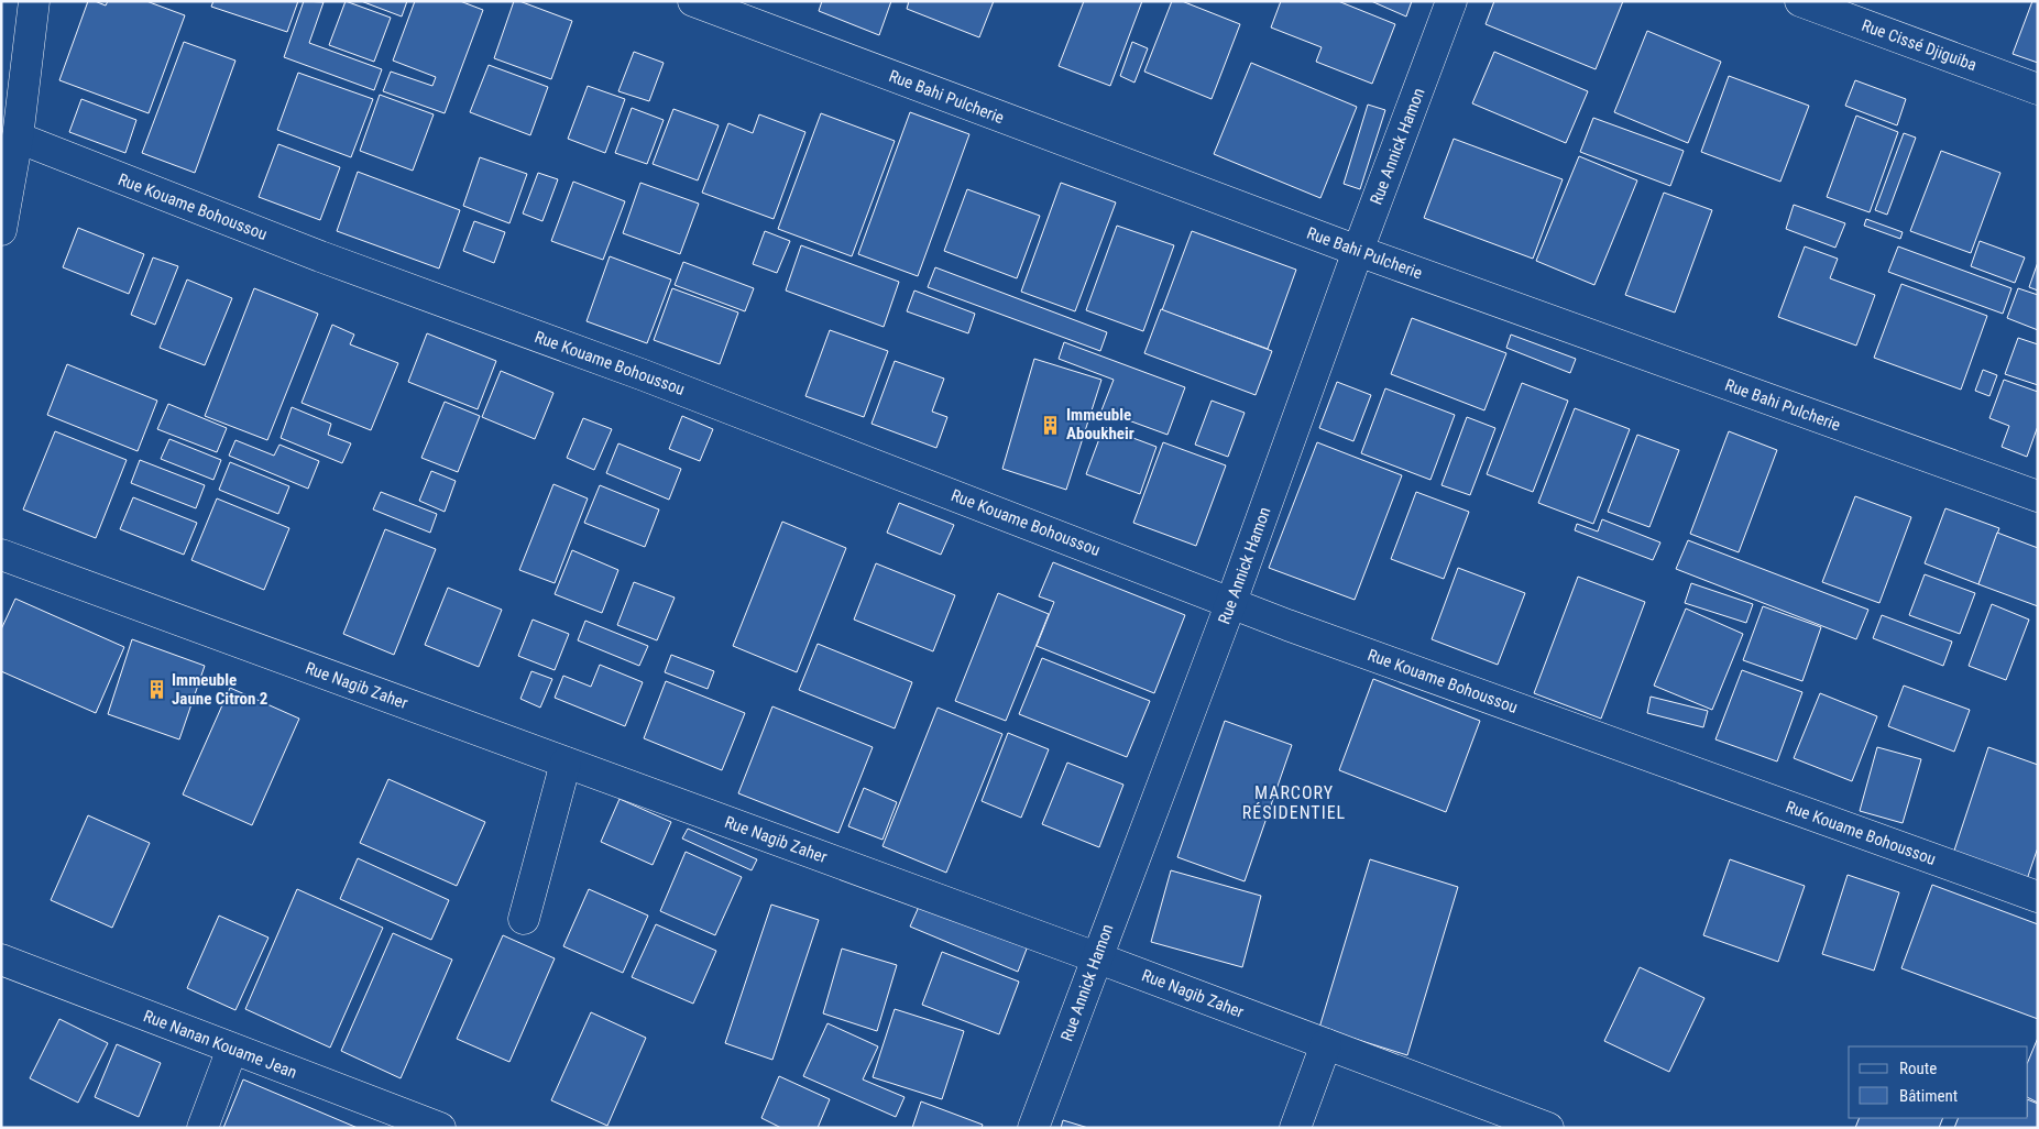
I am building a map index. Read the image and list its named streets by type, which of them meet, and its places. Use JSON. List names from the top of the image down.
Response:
{
  "streets": {
    "street": [
      "Rue Cissé Djiguiba",
      "Rue Bahi Pulcherie",
      "Rue Annick Hamon",
      "Rue Kouame Bohoussou",
      "Rue Nagib Zaher",
      "Rue Nanan Kouame Jean"
    ]
  },
  "crossings": [
    ["Rue Bahi Pulcherie", "Rue Annick Hamon"],
    ["Rue Annick Hamon", "Rue Kouame Bohoussou"],
    ["Rue Annick Hamon", "Rue Nagib Zaher"]
  ],
  "districts": ["MARCORY RÉSIDENTIEL"],
  "places": {
    "building": ["Immeuble Aboukheir", "Immeuble Jaune Citron 2"]
  },
  "legend": ["Route", "Bâtiment"]
}
